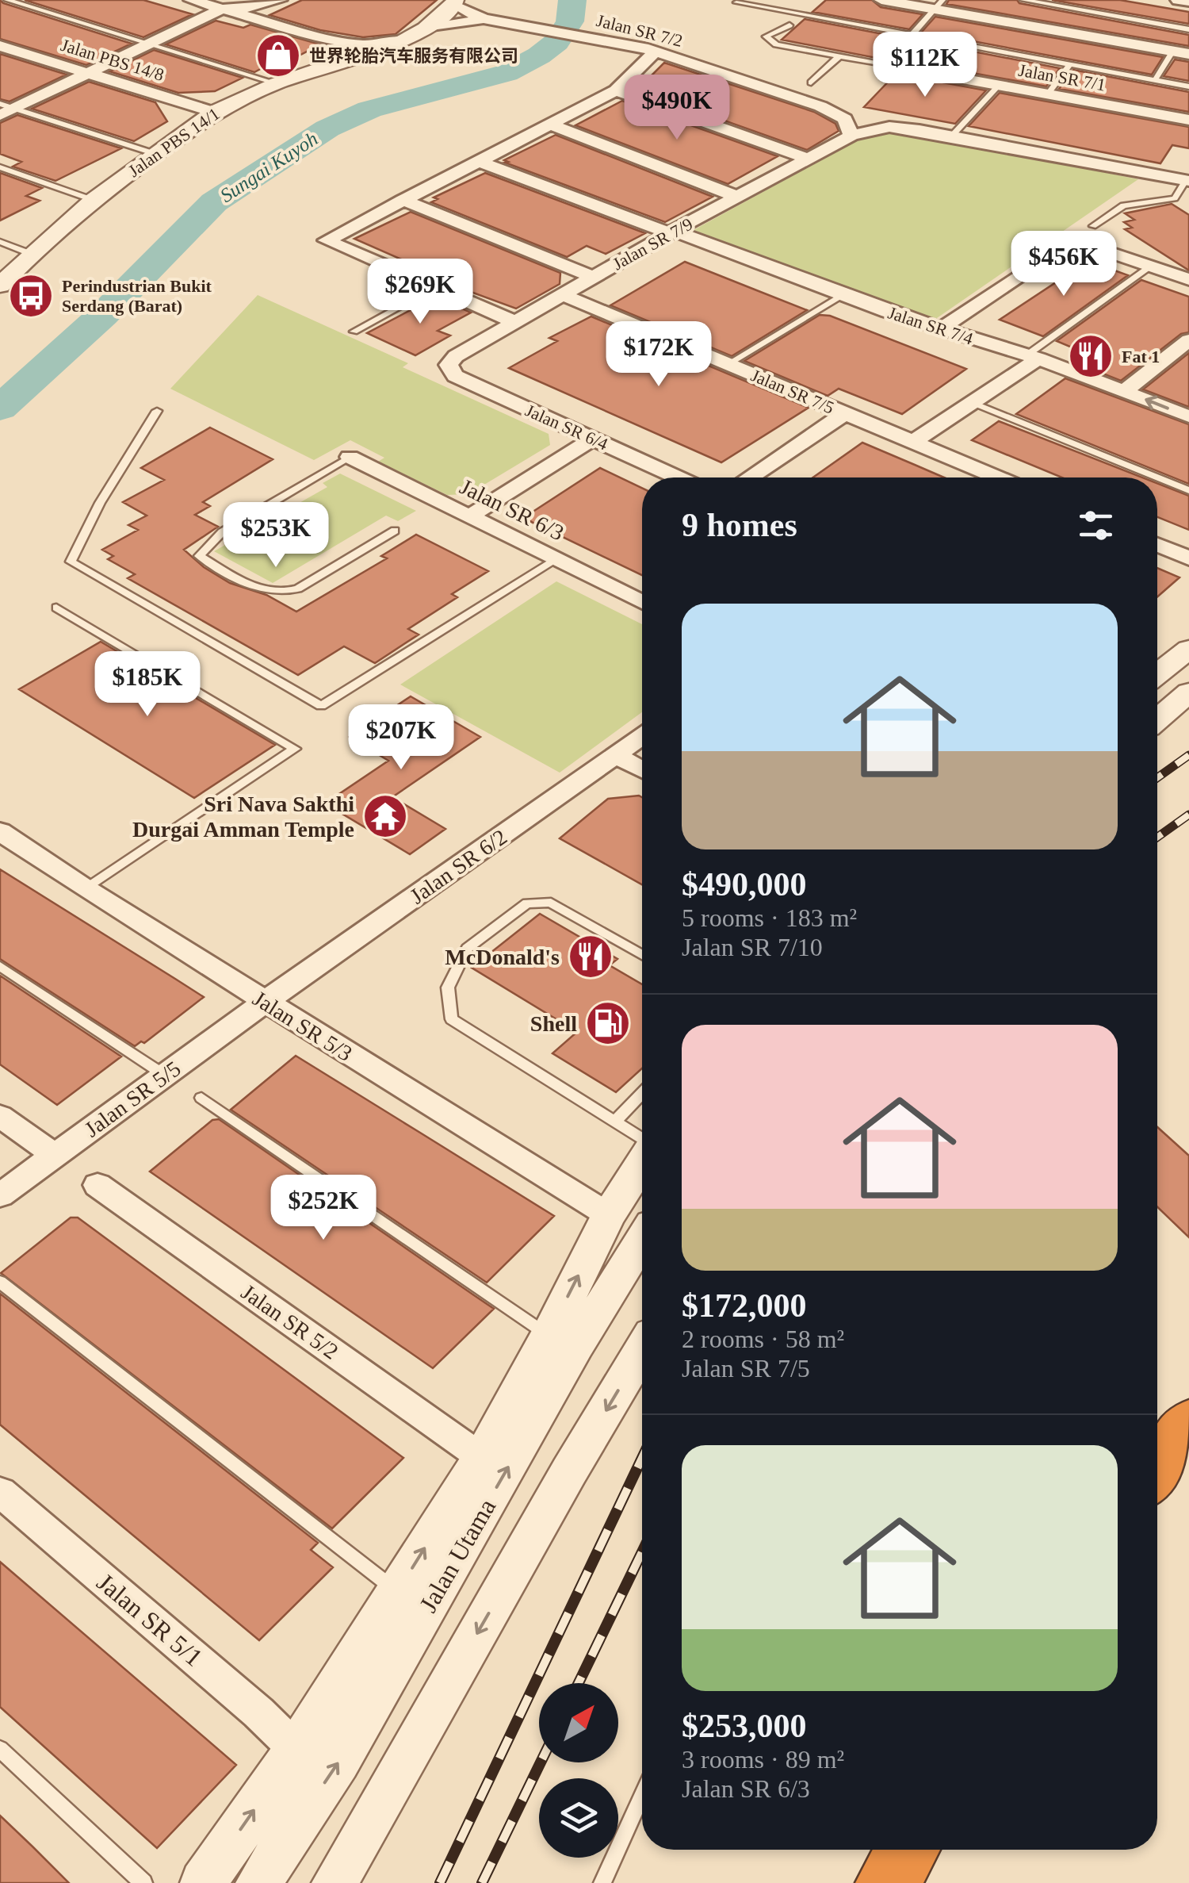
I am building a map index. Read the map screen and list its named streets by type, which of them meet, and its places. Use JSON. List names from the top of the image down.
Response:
{
  "streets": {
    "street": [
      "Jalan SR 7/2",
      "Jalan PBS 14/8",
      "Jalan SR 7/1",
      "Jalan PBS 14/1",
      "Jalan SR 7/9",
      "Jalan SR 7/4",
      "Jalan SR 7/5",
      "Jalan SR 6/4",
      "Jalan SR 6/3",
      "Jalan SR 6/2",
      "Jalan SR 5/3",
      "Jalan SR 5/5",
      "Jalan SR 5/2",
      "Jalan Utama",
      "Jalan SR 5/1"
    ]
  },
  "crossings": [
    ["Jalan SR 7/2", "Jalan PBS 14/1"],
    ["Jalan SR 7/2", "Jalan SR 7/9"],
    ["Jalan PBS 14/8", "Jalan PBS 14/1"],
    ["Jalan SR 7/9", "Jalan SR 7/4"],
    ["Jalan SR 7/9", "Jalan SR 7/5"],
    ["Jalan SR 7/9", "Jalan SR 6/4"],
    ["Jalan SR 6/2", "Jalan SR 5/3"],
    ["Jalan SR 6/2", "Jalan SR 5/5"],
    ["Jalan SR 5/3", "Jalan SR 5/5"]
  ],
  "water": ["Sungai Kuyoh"],
  "places": {
    "shop": ["世界轮胎汽车服务有限公司"],
    "bus stop": ["Perindustrian Bukit Serdang (Barat)"],
    "restaurant": ["Fat 1", "McDonald's"],
    "temple": ["Sri Nava Sakthi Durgai Amman Temple"],
    "fuel station": ["Shell"]
  },
  "north": "top right",
  "page": {
    "price": [
      "$112K",
      "$490K",
      "$456K",
      "$269K",
      "$172K",
      "$253K",
      "$185K",
      "$207K",
      "$252K"
    ],
    "heading": "9 homes",
    "list": [
      {
        "name": "$490,000",
        "note": "5 rooms · 183 m² · Jalan SR 7/10"
      },
      {
        "name": "$172,000",
        "note": "2 rooms · 58 m² · Jalan SR 7/5"
      },
      {
        "name": "$253,000",
        "note": "3 rooms · 89 m² · Jalan SR 6/3"
      }
    ]
  }
}
